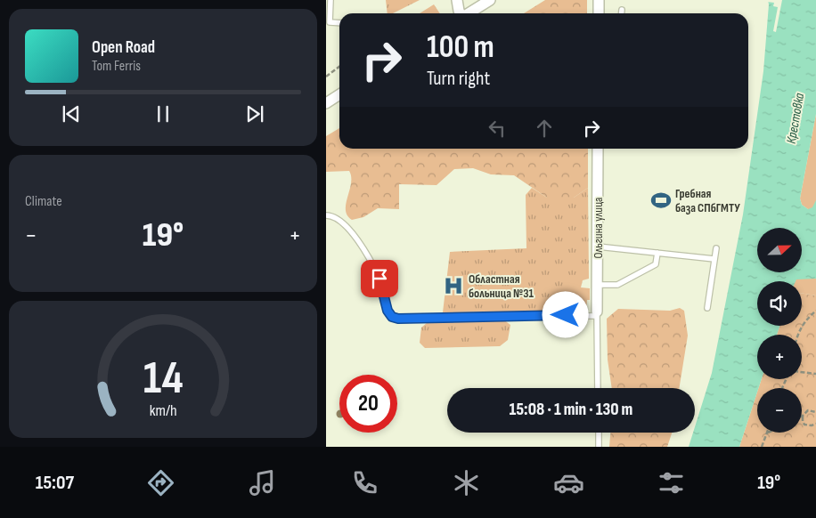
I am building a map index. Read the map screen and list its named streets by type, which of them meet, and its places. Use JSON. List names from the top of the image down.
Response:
{
  "streets": {
    "street": ["Ольгина улица"]
  },
  "water": ["Крестовка"],
  "places": {
    "sports": ["Гребная база СПбГМТУ"],
    "hospital": ["Областная больница №31"]
  },
  "north": "right",
  "page": {
    "turn": ["100 m", "Turn right"],
    "song": ["Open Road", "Tom Ferris"],
    "tile": "Climate",
    "heat": ["−", "19°", "+"],
    "map_buttons": ["+", "−"],
    "limit": "20",
    "trip": "15:08 · 1 min · 130 m",
    "tabs": ["15:07", "19°"],
    "gauge": ["14", "km/h"]
  }
}
